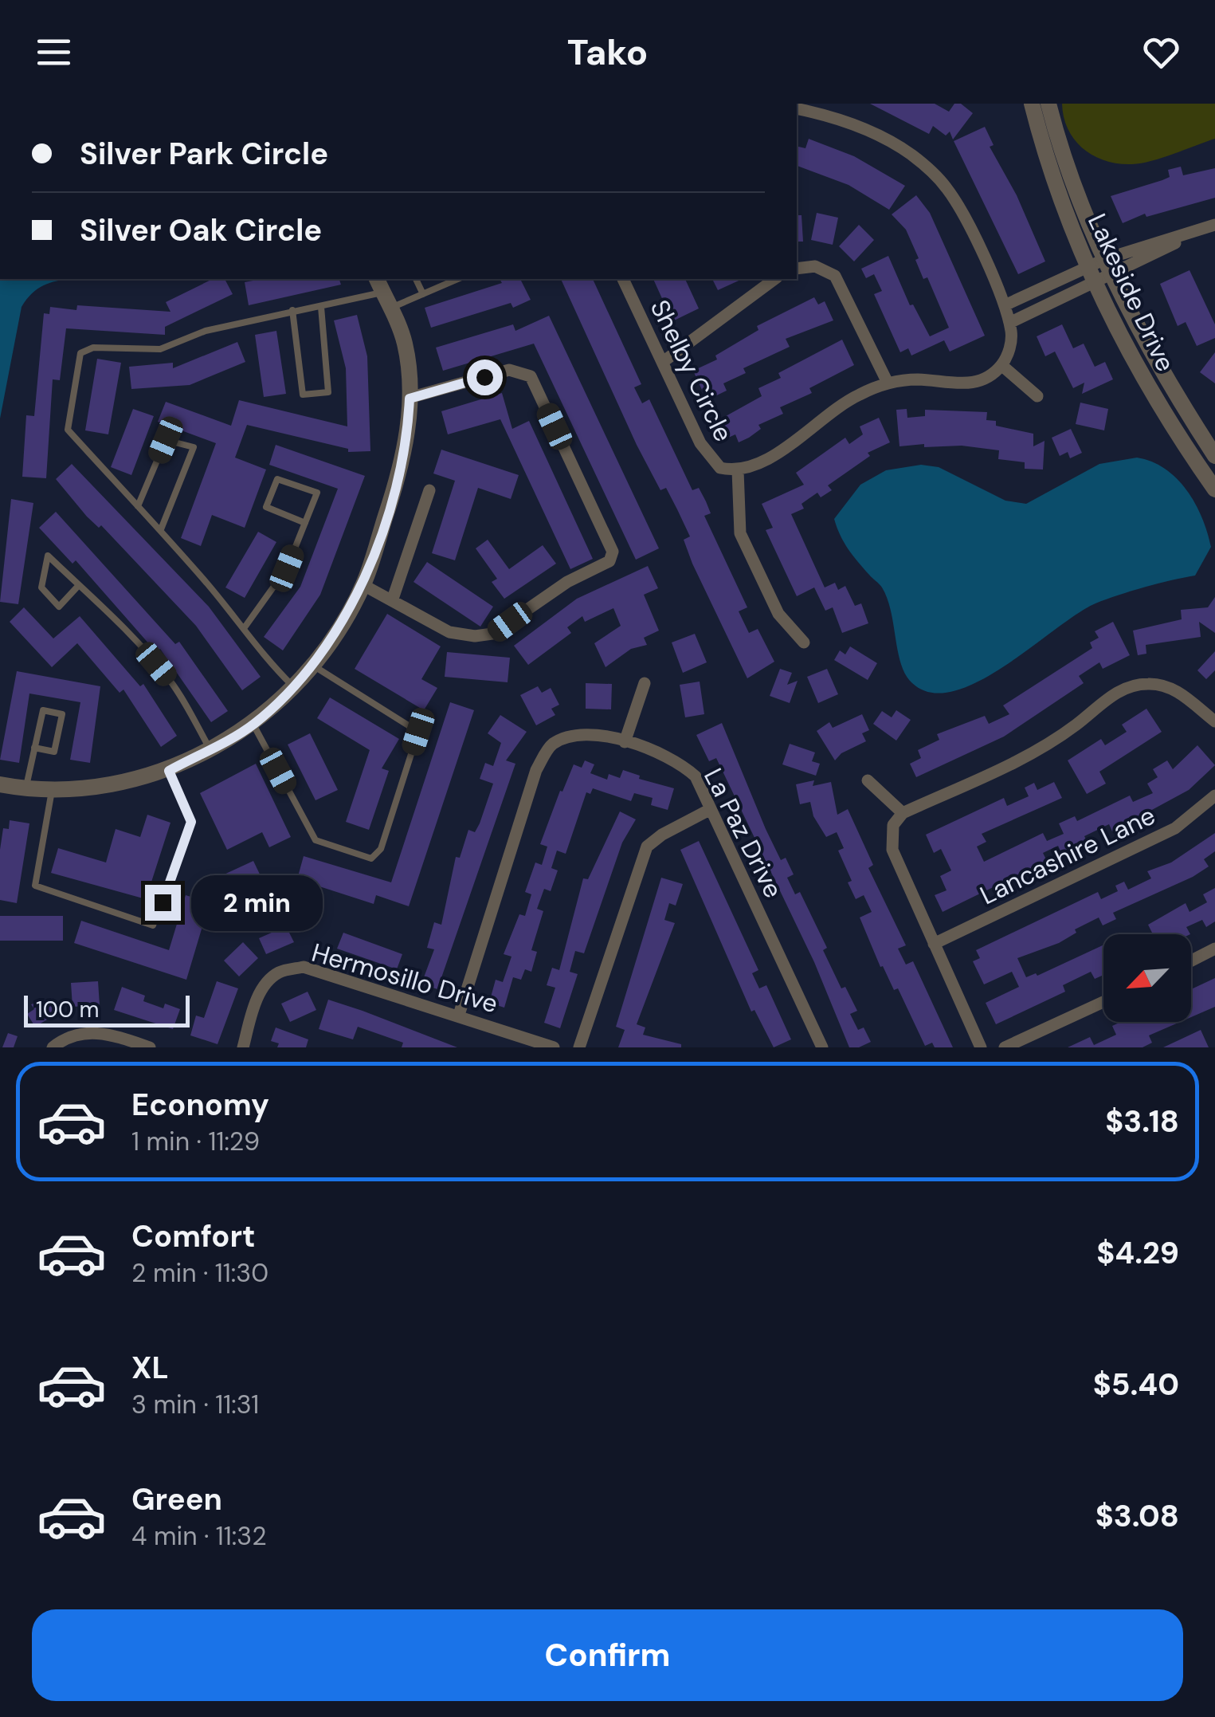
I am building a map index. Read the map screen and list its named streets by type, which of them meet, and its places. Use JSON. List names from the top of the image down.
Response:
{
  "streets": {
    "street": [
      "Lakeside Drive",
      "Shelby Circle",
      "La Paz Drive",
      "Lancashire Lane",
      "Hermosillo Drive"
    ]
  },
  "crossings": [
    ["La Paz Drive", "Hermosillo Drive"]
  ],
  "scale_bar": "100 m",
  "north": "bottom left",
  "page": {
    "header": "Tako",
    "banner": ["Silver Park Circle", "Silver Oak Circle"],
    "bubble": "2 min",
    "scale": "100 m",
    "list": [
      {
        "name": "Economy",
        "note": "1 min · 11:29",
        "value": "$3.18"
      },
      {
        "name": "Comfort",
        "note": "2 min · 11:30",
        "value": "$4.29"
      },
      {
        "name": "XL",
        "note": "3 min · 11:31",
        "value": "$5.40"
      },
      {
        "name": "Green",
        "note": "4 min · 11:32",
        "value": "$3.08"
      }
    ],
    "buttons": "Confirm"
  }
}
